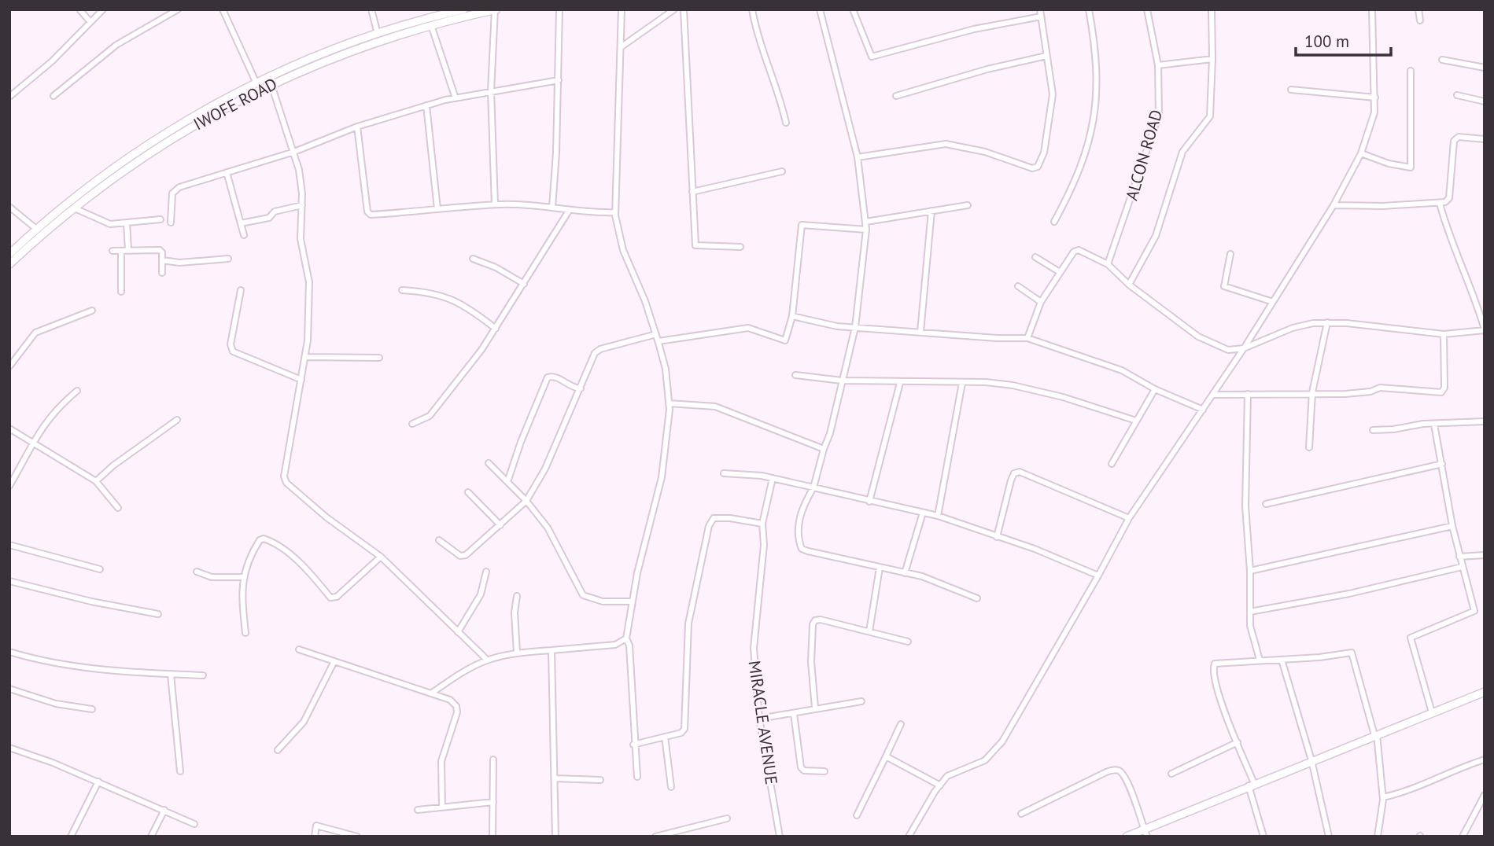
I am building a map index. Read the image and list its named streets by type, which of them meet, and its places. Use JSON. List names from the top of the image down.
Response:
{
  "streets": {
    "street": ["IWOFE ROAD", "ALCON ROAD", "MIRACLE AVENUE"]
  },
  "scale_bar": "100 m"
}
